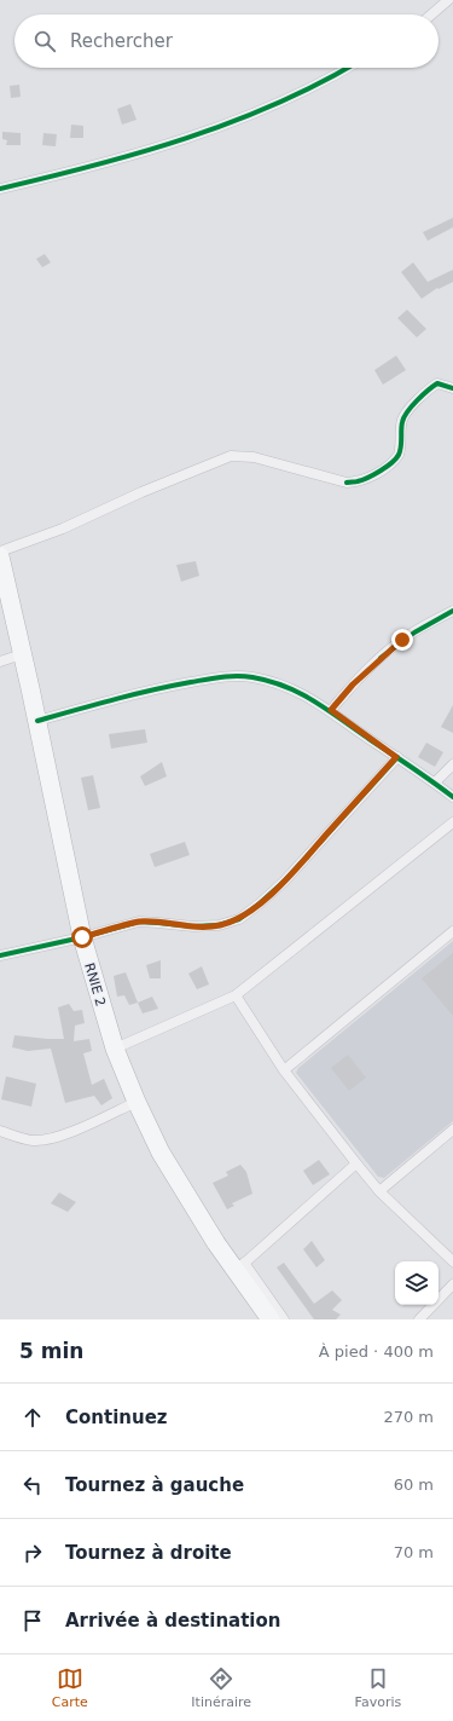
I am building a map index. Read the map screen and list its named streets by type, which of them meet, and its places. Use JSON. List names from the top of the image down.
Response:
{
  "streets": {
    "highway": ["RNIE 2"]
  },
  "page": {
    "search": "Rechercher",
    "heading": ["5 min", "À pied · 400 m"],
    "list": [
      ["Continuez", "270 m"],
      ["Tournez à gauche", "60 m"],
      ["Tournez à droite", "70 m"],
      "Arrivée à destination"
    ],
    "nav": ["Carte", "Itinéraire", "Favoris"]
  }
}
